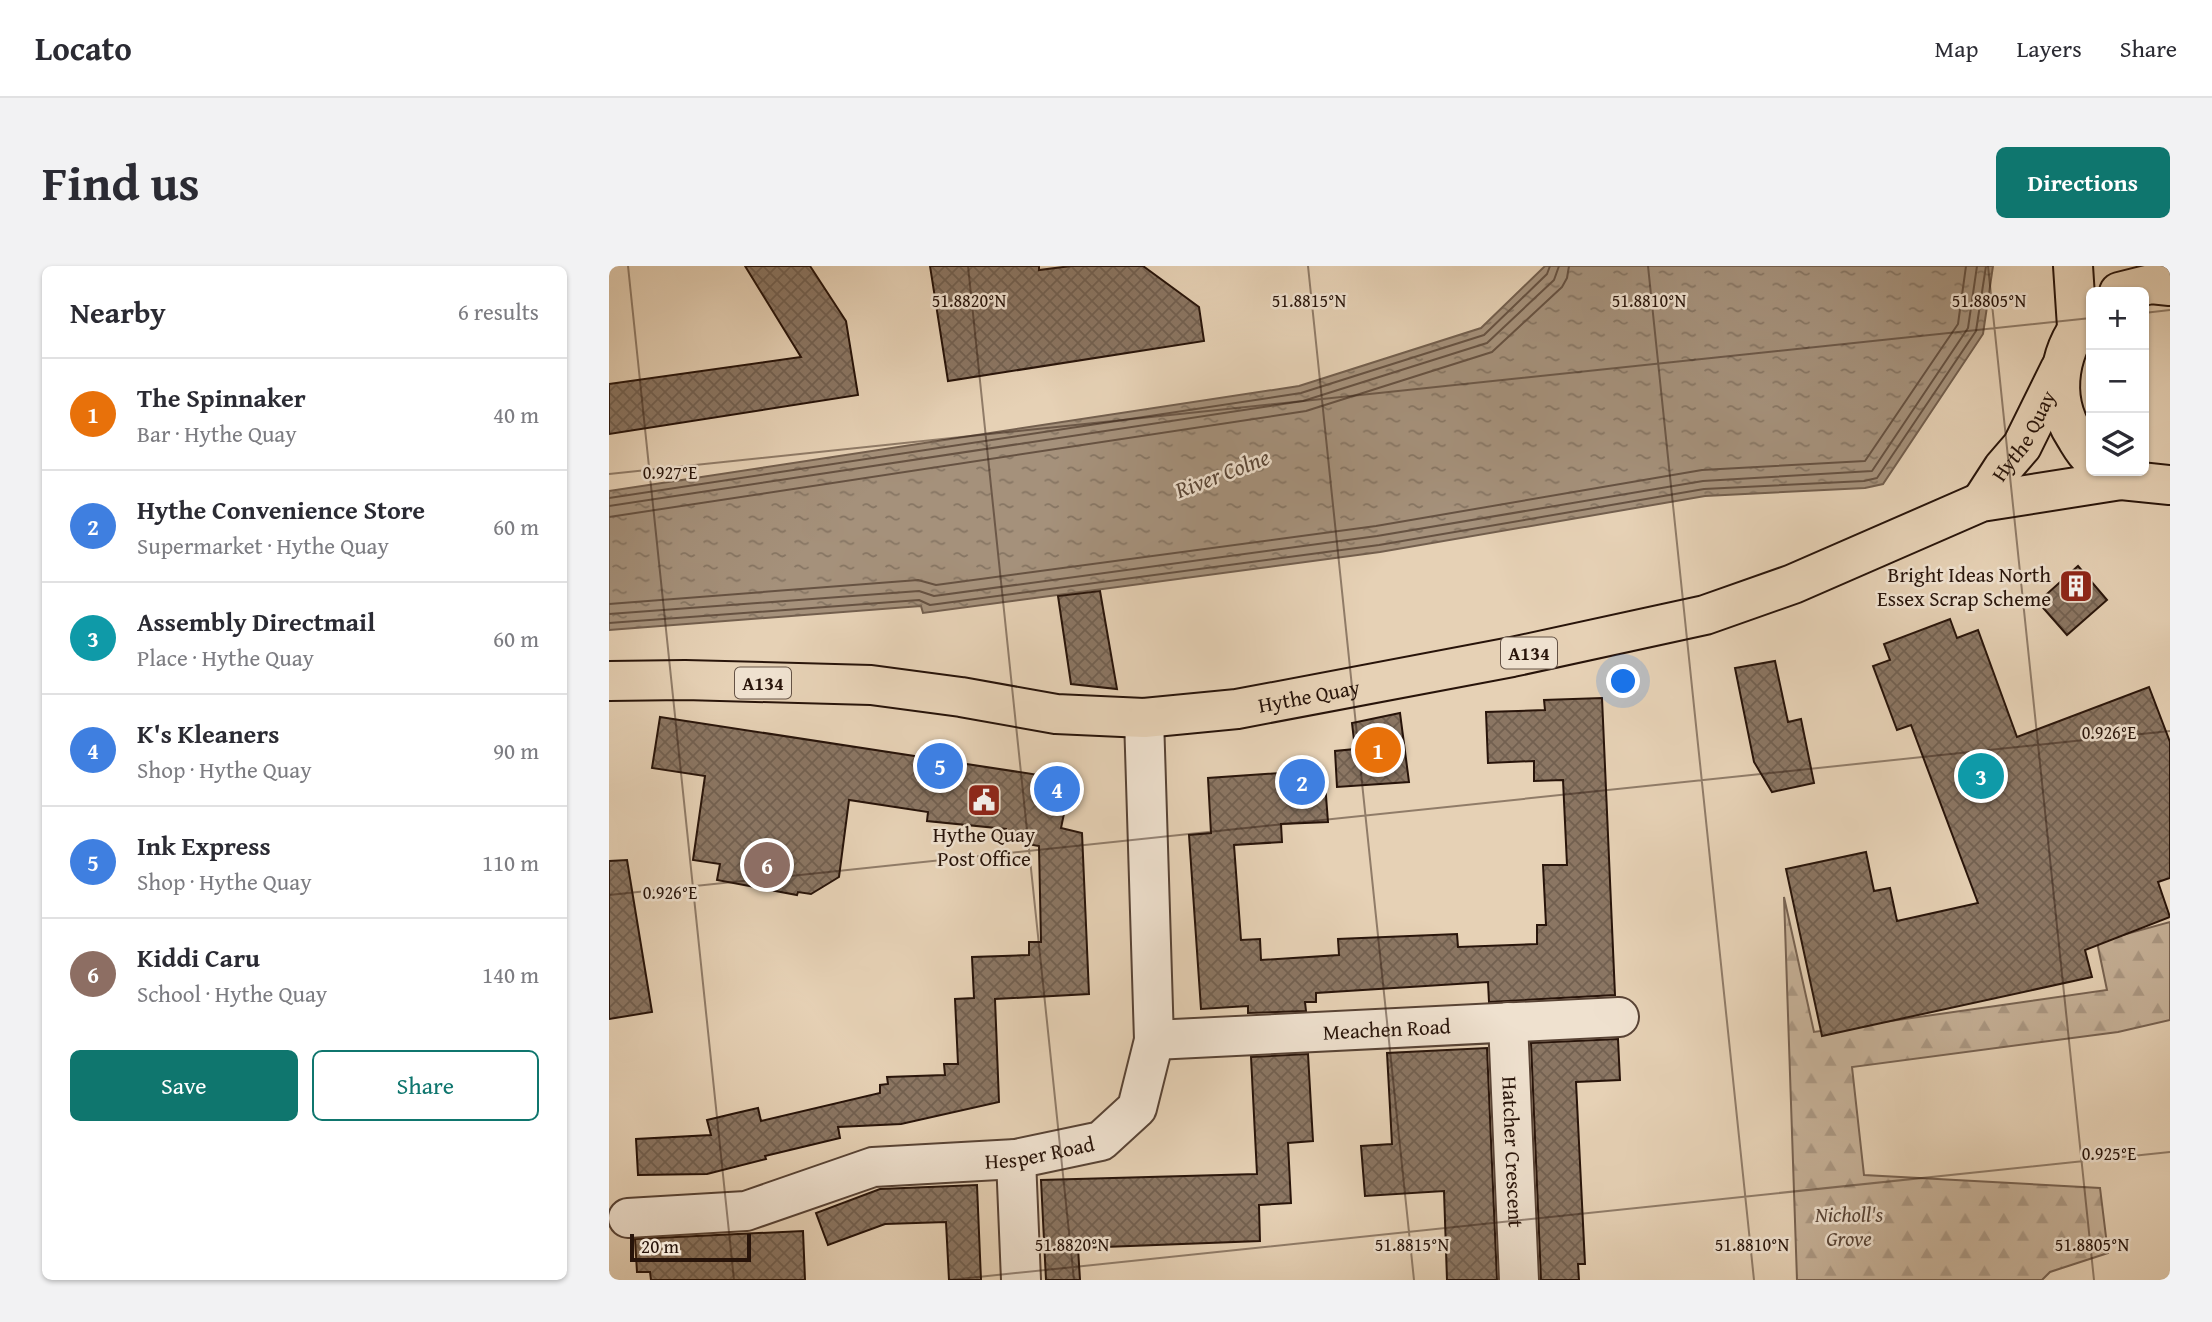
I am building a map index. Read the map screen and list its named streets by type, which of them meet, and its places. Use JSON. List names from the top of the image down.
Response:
{
  "streets": {
    "main road": ["Hythe Quay", "A134"],
    "street": ["Meachen Road", "Hesper Road", "Hatcher Crescent"]
  },
  "crossings": [
    ["Hythe Quay", "Hesper Road"],
    ["Meachen Road", "Hesper Road"],
    ["Meachen Road", "Hatcher Crescent"]
  ],
  "water": ["River Colne"],
  "parks": ["Nicholl's Grove"],
  "places": {
    "building": ["Bright Ideas North Essex Scrap Scheme"],
    "public building": ["Hythe Quay Post Office"]
  },
  "scale_bar": "20 m",
  "page": {
    "header": "Locato",
    "nav": ["Map", "Layers", "Share"],
    "title": "Find us",
    "buttons": [
      "Directions",
      ["Save", "Share"]
    ],
    "heading": ["Nearby", "6 results"],
    "map_buttons": ["+", "−"],
    "list": [
      {
        "mark": "1",
        "name": "The Spinnaker",
        "note": "Bar · Hythe Quay",
        "value": "40 m"
      },
      {
        "mark": "2",
        "name": "Hythe Convenience Store",
        "note": "Supermarket · Hythe Quay",
        "value": "60 m"
      },
      {
        "mark": "3",
        "name": "Assembly Directmail",
        "note": "Place · Hythe Quay",
        "value": "60 m"
      },
      {
        "mark": "4",
        "name": "K's Kleaners",
        "note": "Shop · Hythe Quay",
        "value": "90 m"
      },
      {
        "mark": "5",
        "name": "Ink Express",
        "note": "Shop · Hythe Quay",
        "value": "110 m"
      },
      {
        "mark": "6",
        "name": "Kiddi Caru",
        "note": "School · Hythe Quay",
        "value": "140 m"
      }
    ],
    "pins": [
      "1",
      "5",
      "3",
      "2",
      "4",
      "6"
    ],
    "scale": "20 m"
  },
  "coordinates": [
    "51.8820°N",
    "51.8815°N",
    "51.8810°N",
    "51.8805°N",
    "0.927°E",
    "0.926°E",
    "0.925°E"
  ]
}
